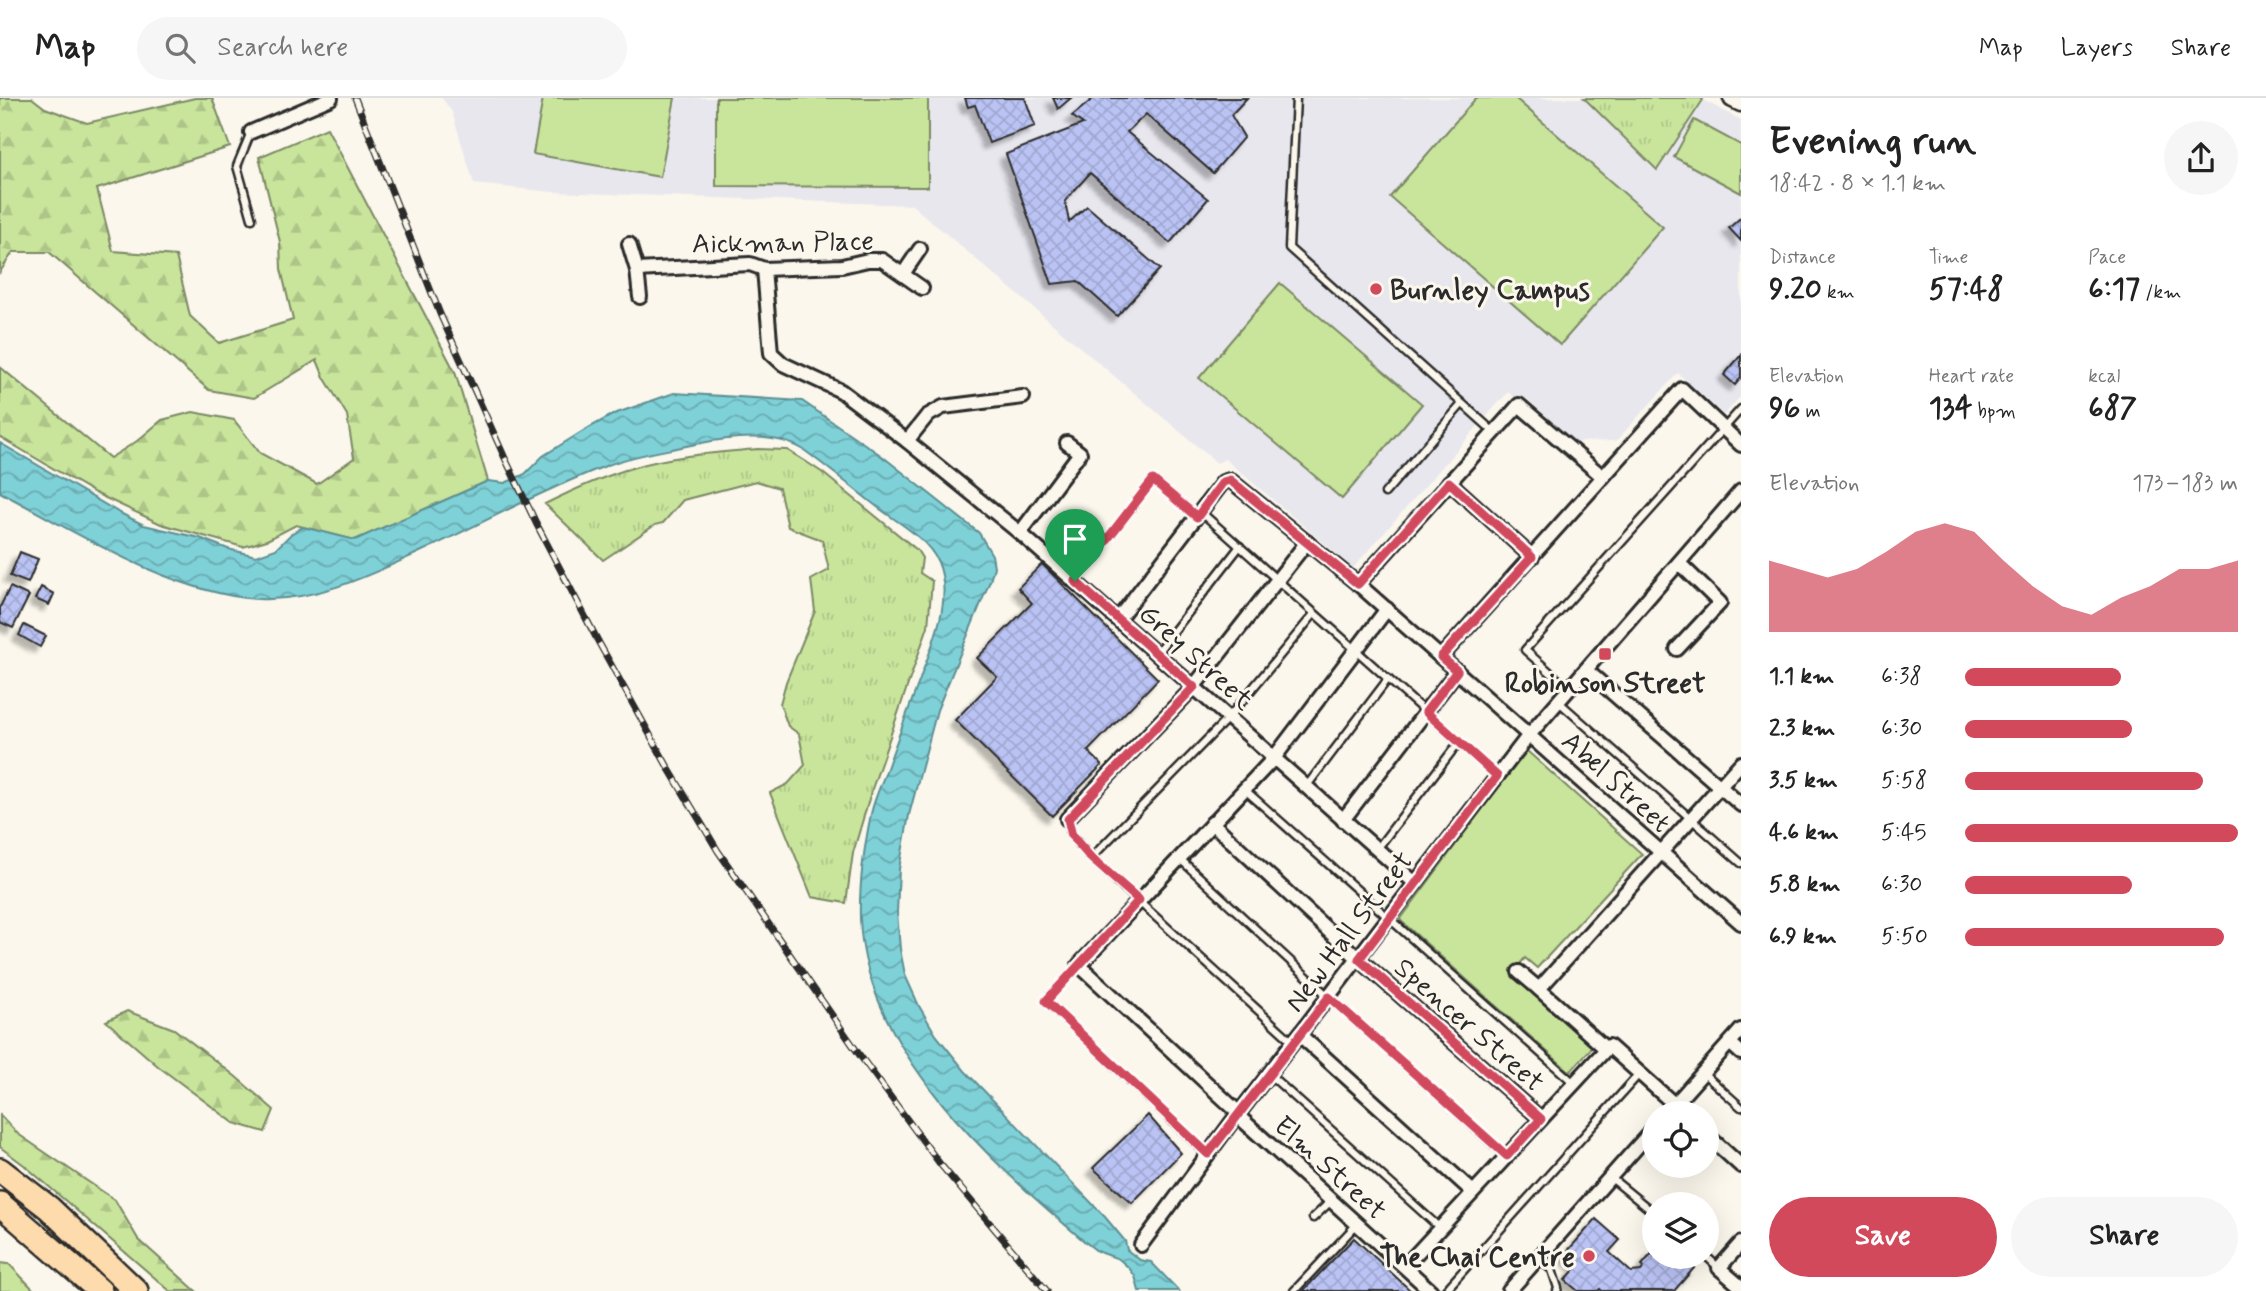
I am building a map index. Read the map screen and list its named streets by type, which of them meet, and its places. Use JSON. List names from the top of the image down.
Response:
{
  "streets": {
    "street": [
      "Aickman Place",
      "Grey Street",
      "Abel Street",
      "New Hall Street",
      "Spencer Street",
      "Elm Street"
    ]
  },
  "crossings": [
    ["Aickman Place", "Grey Street"],
    ["Grey Street", "New Hall Street"],
    ["Abel Street", "New Hall Street"],
    ["New Hall Street", "Spencer Street"],
    ["New Hall Street", "Elm Street"]
  ],
  "places": {
    "other": ["Burnley Campus", "The Chai Centre"],
    "transit": ["Robinson Street"]
  },
  "page": {
    "header": "Map",
    "search": "Search here",
    "nav": ["Map", "Layers", "Share"],
    "heading": ["Evening run", "18:42 · 8 × 1.1 km"],
    "stats": [
      ["Distance", "9.20 km"],
      ["Time", "57:48"],
      ["Pace", "6:17 /km"],
      ["Elevation", "96 m"],
      ["Heart rate", "134 bpm"],
      ["kcal", "687"]
    ],
    "chart": ["Elevation", "173–183 m"],
    "list": [
      {
        "name": "1.1 km",
        "note": "6:38"
      },
      {
        "name": "2.3 km",
        "note": "6:30"
      },
      {
        "name": "3.5 km",
        "note": "5:58"
      },
      {
        "name": "4.6 km",
        "note": "5:45"
      },
      {
        "name": "5.8 km",
        "note": "6:30"
      },
      {
        "name": "6.9 km",
        "note": "5:50"
      }
    ],
    "buttons": ["Save", "Share"]
  }
}
